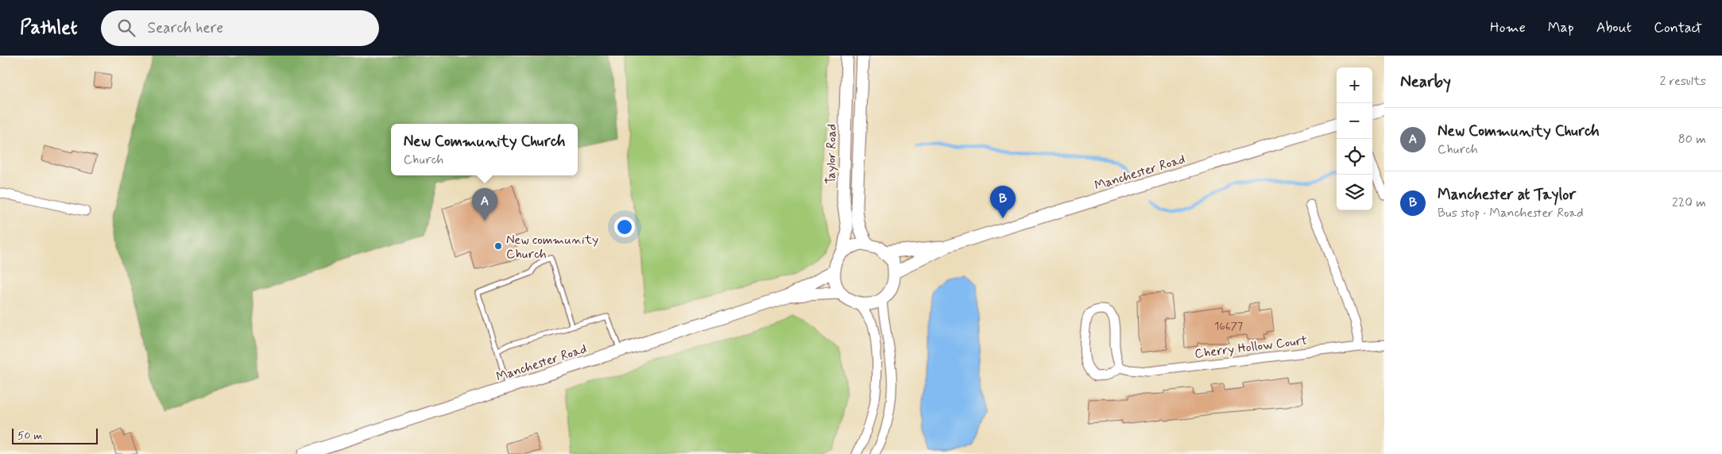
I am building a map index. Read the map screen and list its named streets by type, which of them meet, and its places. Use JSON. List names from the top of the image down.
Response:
{
  "streets": {
    "street": ["Taylor Road", "Manchester Road", "Cherry Hollow Court"]
  },
  "crossings": [
    ["Taylor Road", "Manchester Road"]
  ],
  "places": ["New community Church"],
  "house_numbers": ["16677"],
  "scale_bar": "50 m",
  "page": {
    "header": "Pathlet",
    "search": "Search here",
    "nav": [
      "Home",
      "Map",
      "About",
      "Contact"
    ],
    "heading": ["Nearby", "2 results"],
    "map_buttons": ["+", "−"],
    "list": [
      {
        "mark": "A",
        "name": "New Community Church",
        "note": "Church",
        "value": "80 m"
      },
      {
        "mark": "B",
        "name": "Manchester at Taylor",
        "note": "Bus stop · Manchester Road",
        "value": "220 m"
      }
    ],
    "popup": ["New Community Church", "Church"],
    "pins": ["B", "A"],
    "scale": "50 m"
  }
}
